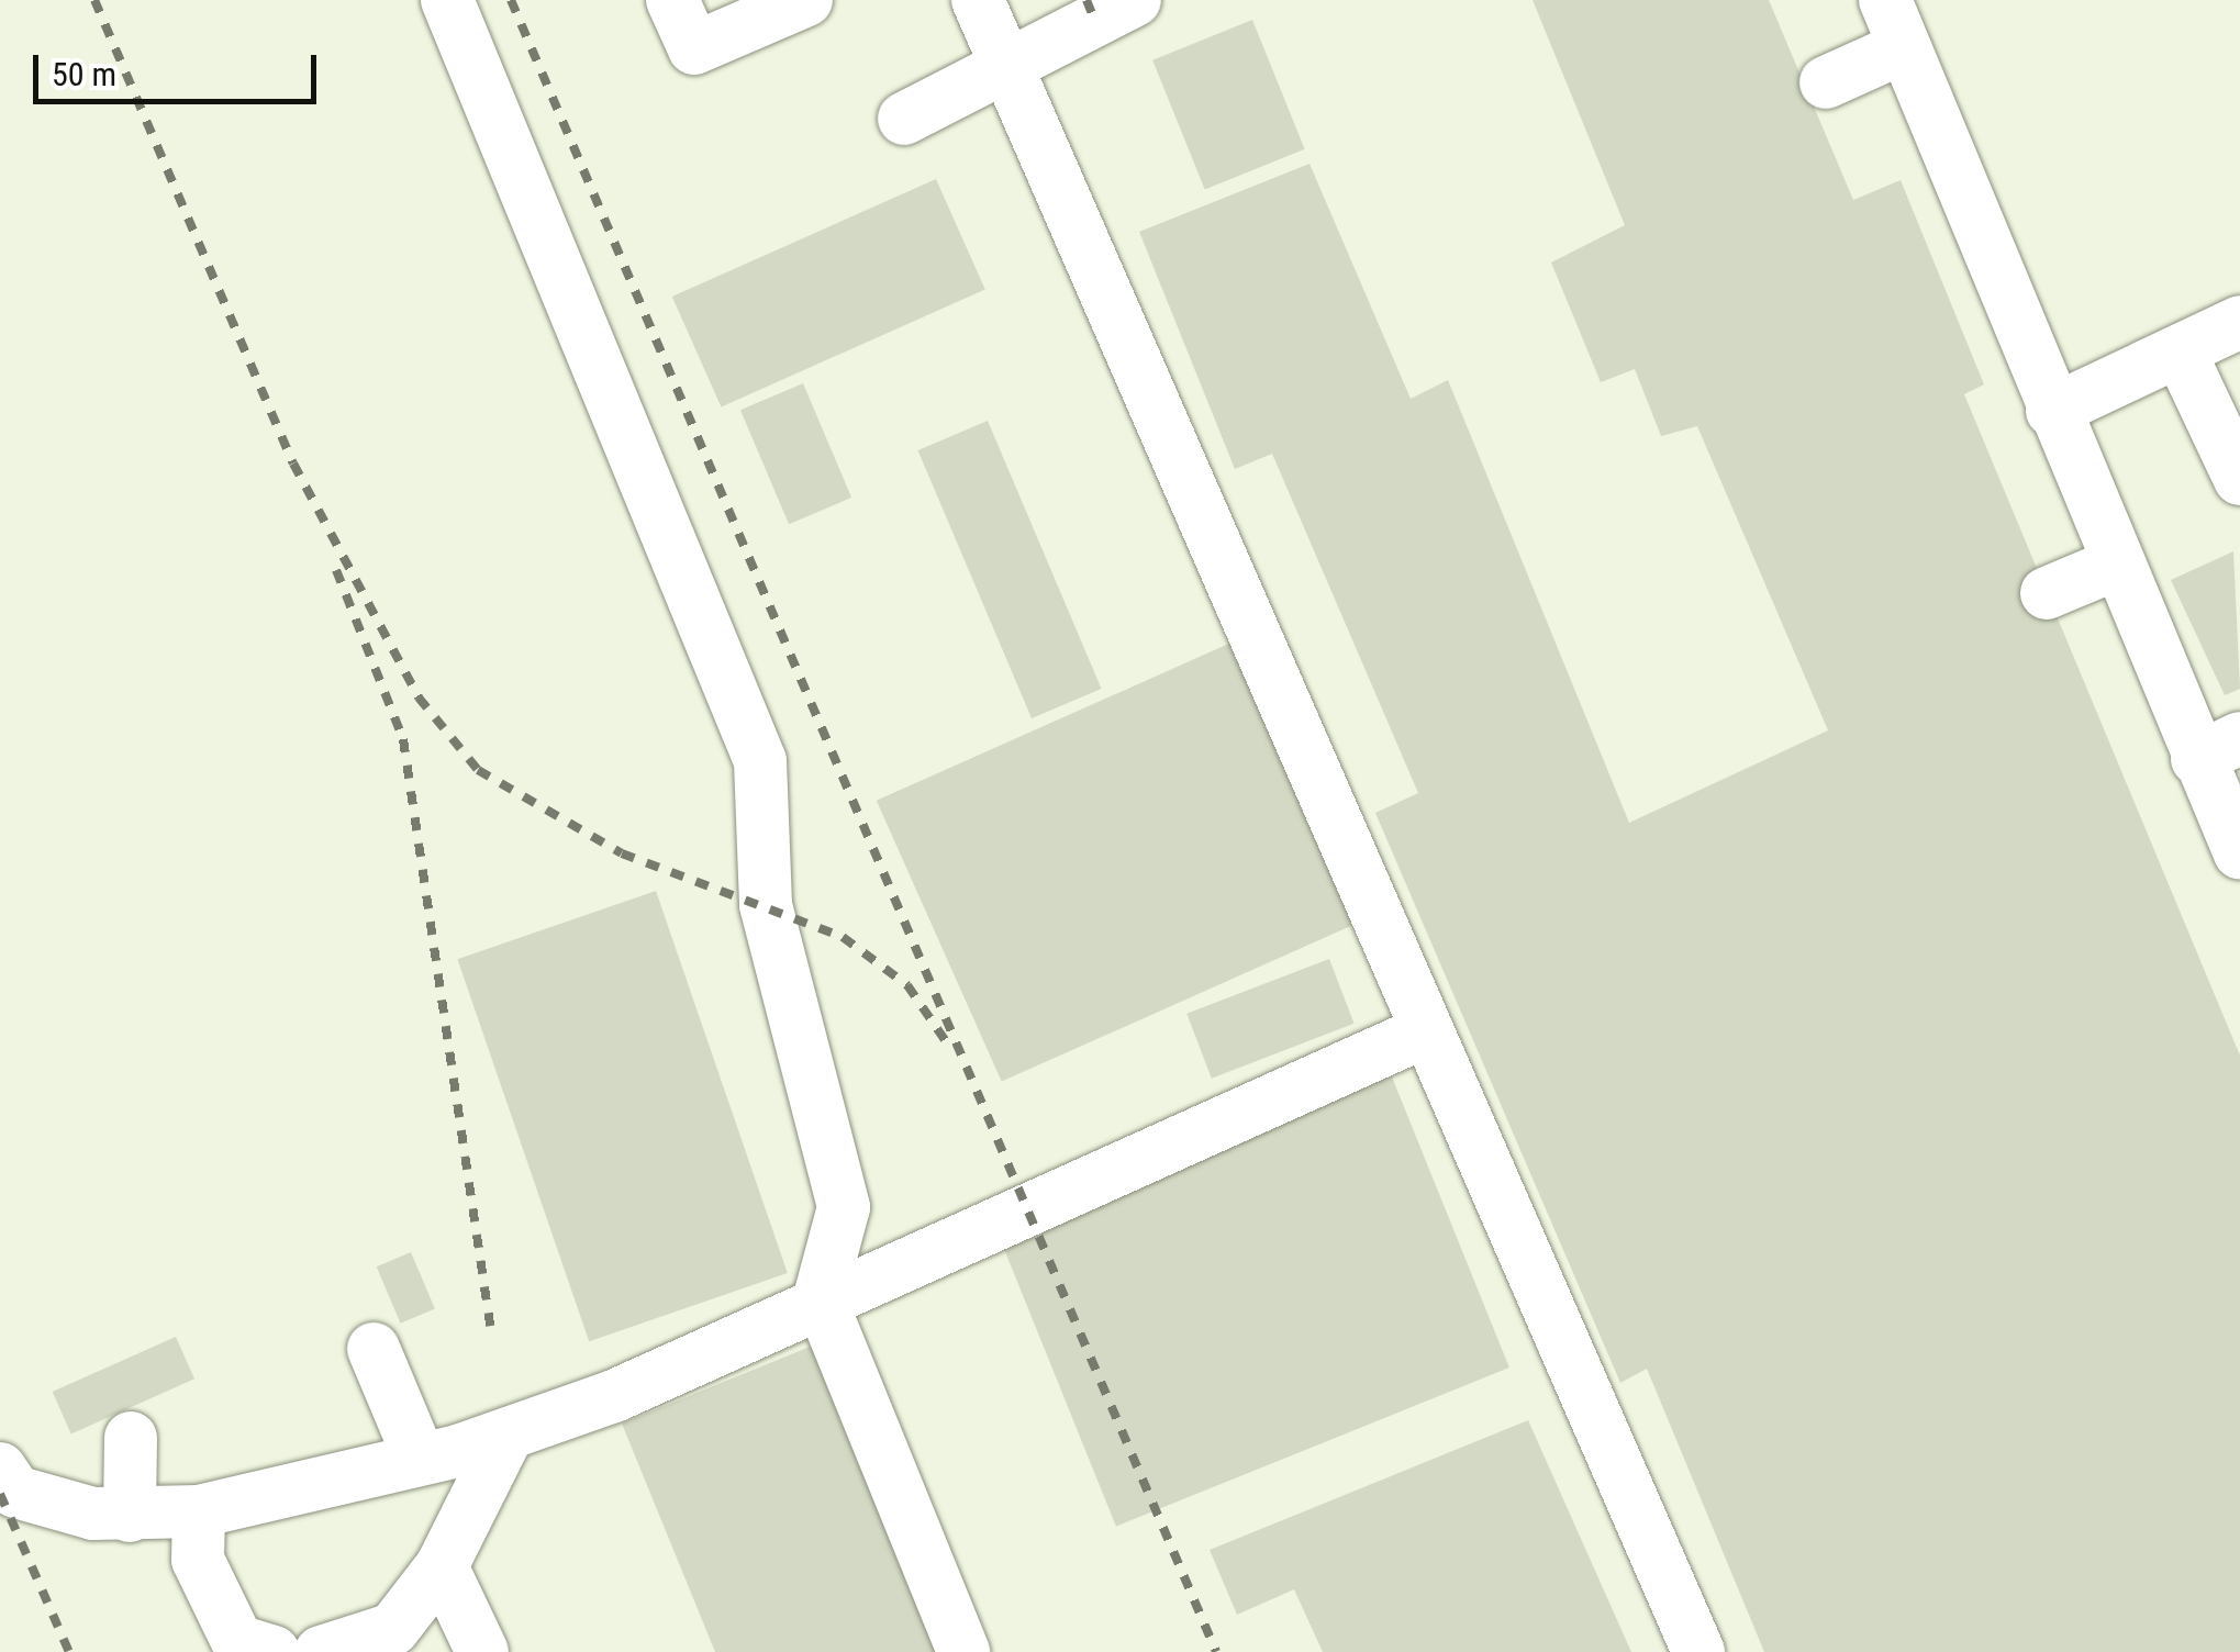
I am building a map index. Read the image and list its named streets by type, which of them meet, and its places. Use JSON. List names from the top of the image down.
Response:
{
  "scale_bar": "50 m"
}
